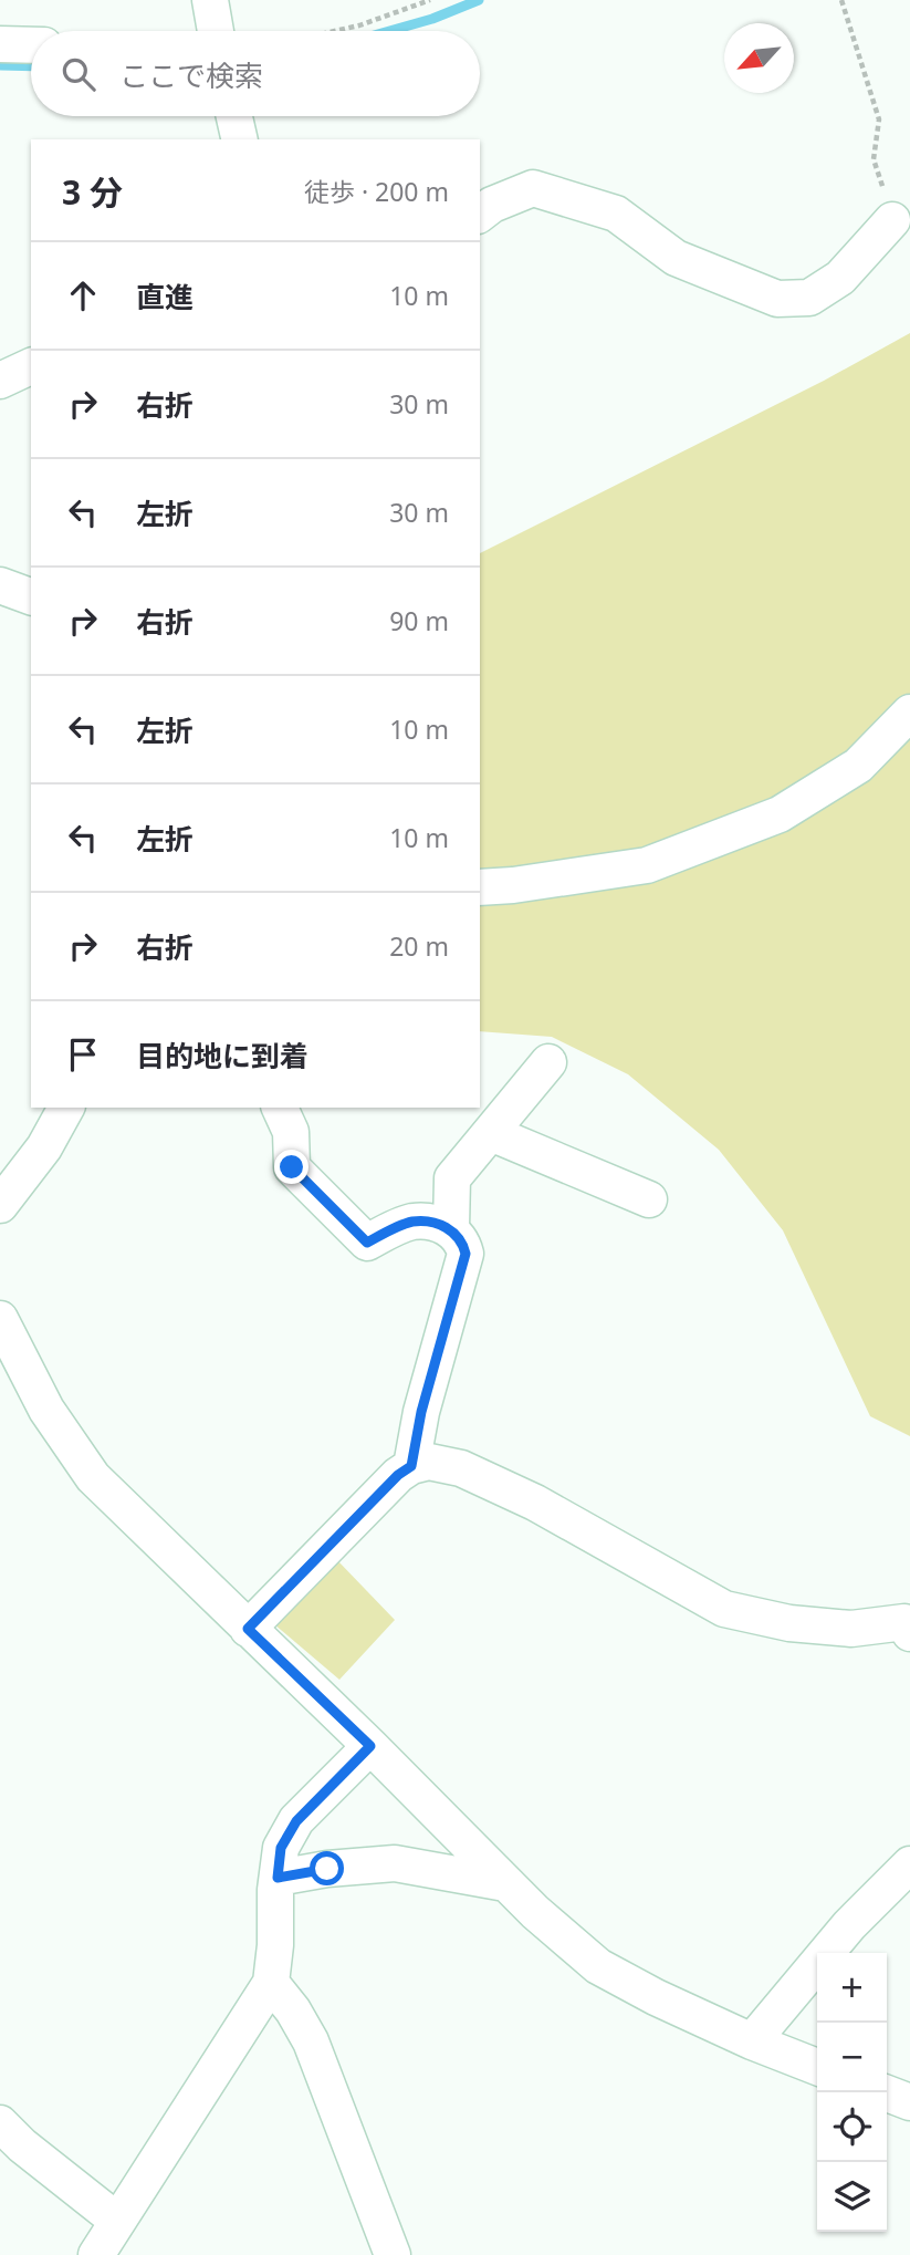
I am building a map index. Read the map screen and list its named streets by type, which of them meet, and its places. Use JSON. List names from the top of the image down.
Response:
{
  "north": "bottom left",
  "page": {
    "search": "ここで検索",
    "heading": ["3 分", "徒歩 · 200 m"],
    "list": [
      ["直進", "10 m"],
      ["右折", "30 m"],
      ["左折", "30 m"],
      ["右折", "90 m"],
      ["左折", "10 m"],
      ["左折", "10 m"],
      ["右折", "20 m"],
      "目的地に到着"
    ],
    "map_buttons": ["+", "−"]
  }
}
